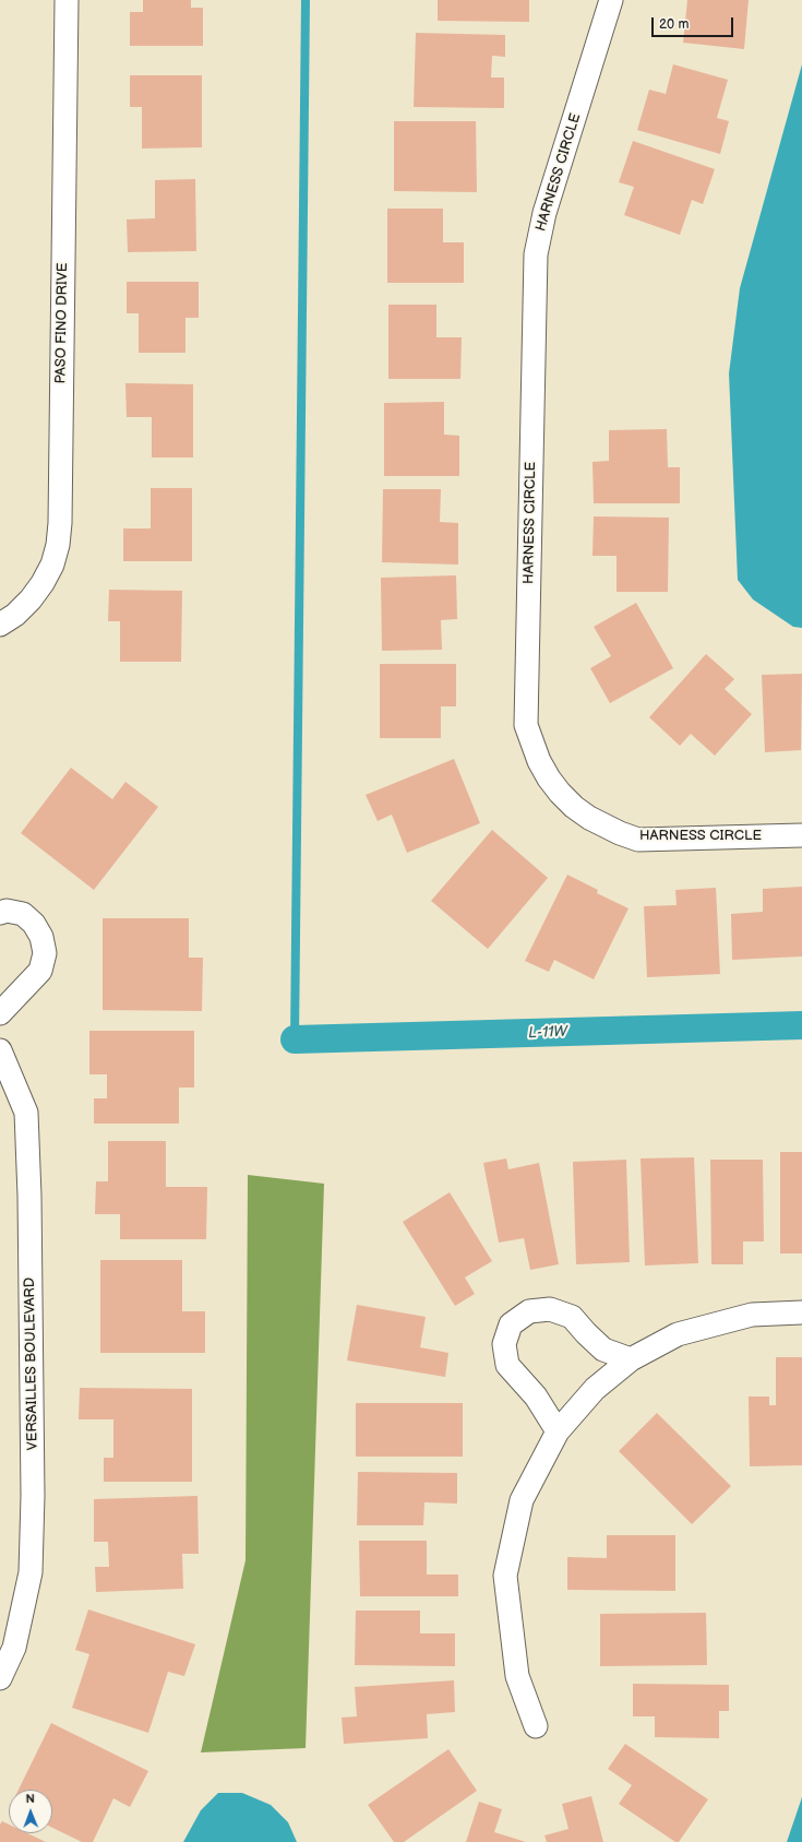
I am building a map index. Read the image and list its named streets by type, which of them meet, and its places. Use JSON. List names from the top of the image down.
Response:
{
  "streets": {
    "street": ["HARNESS CIRCLE", "PASO FINO DRIVE", "VERSAILLES BOULEVARD"]
  },
  "water": ["L-11W"],
  "scale_bar": "20 m",
  "north": "top"
}
